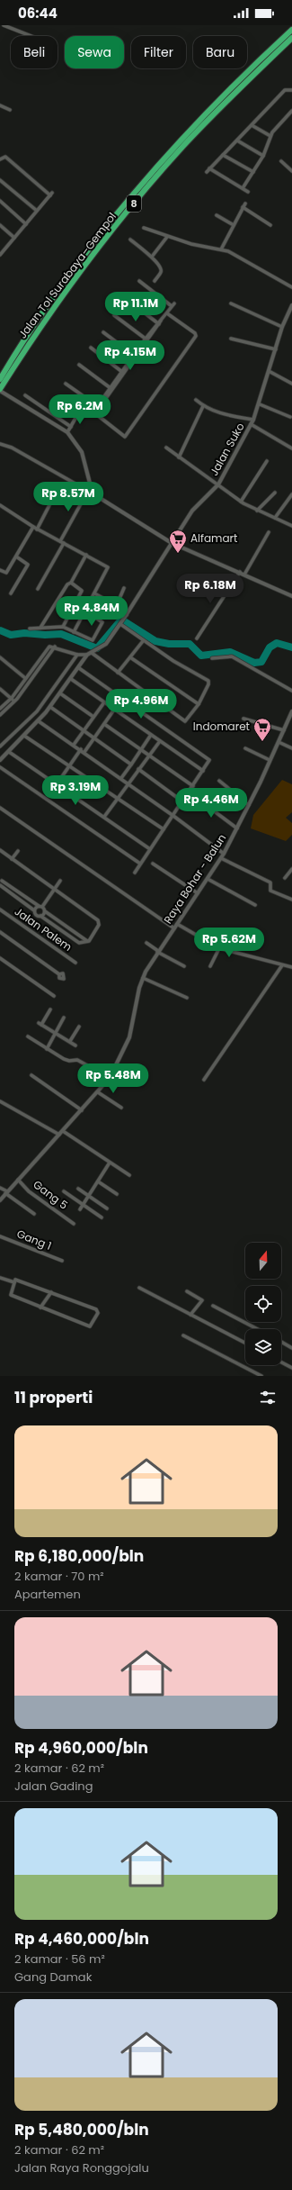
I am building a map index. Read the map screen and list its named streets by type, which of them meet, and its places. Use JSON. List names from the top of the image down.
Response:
{
  "streets": {
    "highway": ["8", "Jalan Tol Surabaya–Gempol"],
    "street": [
      "Jalan Suko",
      "Raya Bohar - Balun",
      "Jalan Palem",
      "Gang 5",
      "Gang 1"
    ]
  },
  "crossings": [
    ["Raya Bohar - Balun", "Gang 5"]
  ],
  "places": {
    "supermarket": ["Alfamart", "Indomaret"]
  },
  "north": "top",
  "page": {
    "status": "06:44",
    "chip": [
      "Beli",
      "Sewa",
      "Filter",
      "Baru"
    ],
    "price": [
      "Rp 11.1M",
      "Rp 4.15M",
      "Rp 6.2M",
      "Rp 8.57M",
      "Rp 6.18M",
      "Rp 4.84M",
      "Rp 4.96M",
      "Rp 3.19M",
      "Rp 4.46M",
      "Rp 5.62M",
      "Rp 5.48M"
    ],
    "heading": "11 properti",
    "list": [
      {
        "name": "Rp 6,180,000/bln",
        "note": "2 kamar · 70 m² · Apartemen"
      },
      {
        "name": "Rp 4,960,000/bln",
        "note": "2 kamar · 62 m² · Jalan Gading"
      },
      {
        "name": "Rp 4,460,000/bln",
        "note": "2 kamar · 56 m² · Gang Damak"
      },
      {
        "name": "Rp 5,480,000/bln",
        "note": "2 kamar · 62 m² · Jalan Raya Ronggojalu"
      }
    ]
  }
}
